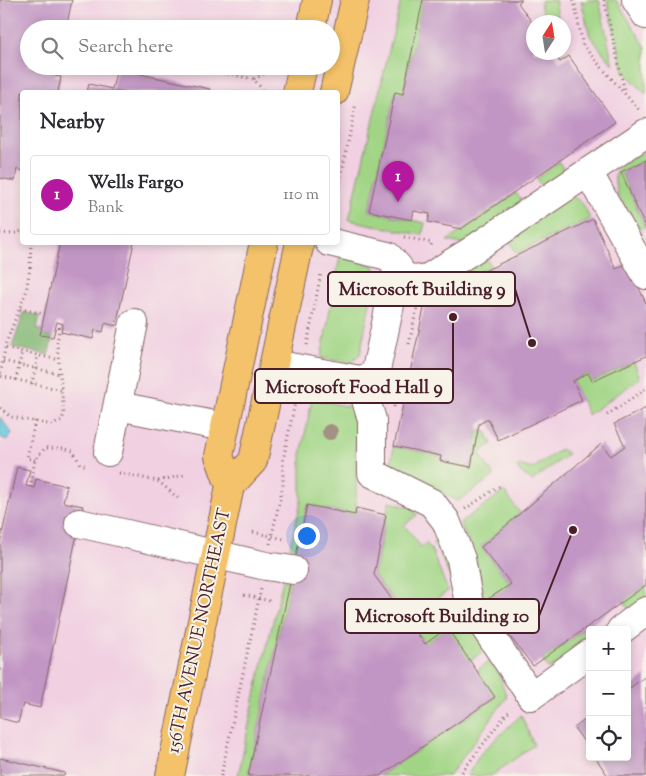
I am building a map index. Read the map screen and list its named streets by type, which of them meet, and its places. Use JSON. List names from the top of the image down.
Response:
{
  "streets": {
    "main road": ["156TH AVENUE NORTHEAST"]
  },
  "places": ["Microsoft Food Hall 9", "Microsoft Building 9", "Microsoft Building 10"],
  "north": "top",
  "page": {
    "search": "Search here",
    "heading": "Nearby",
    "list": [
      {
        "mark": "1",
        "name": "Wells Fargo",
        "note": "Bank",
        "value": "110 m"
      }
    ],
    "pins": "1",
    "map_buttons": ["+", "−"]
  }
}
